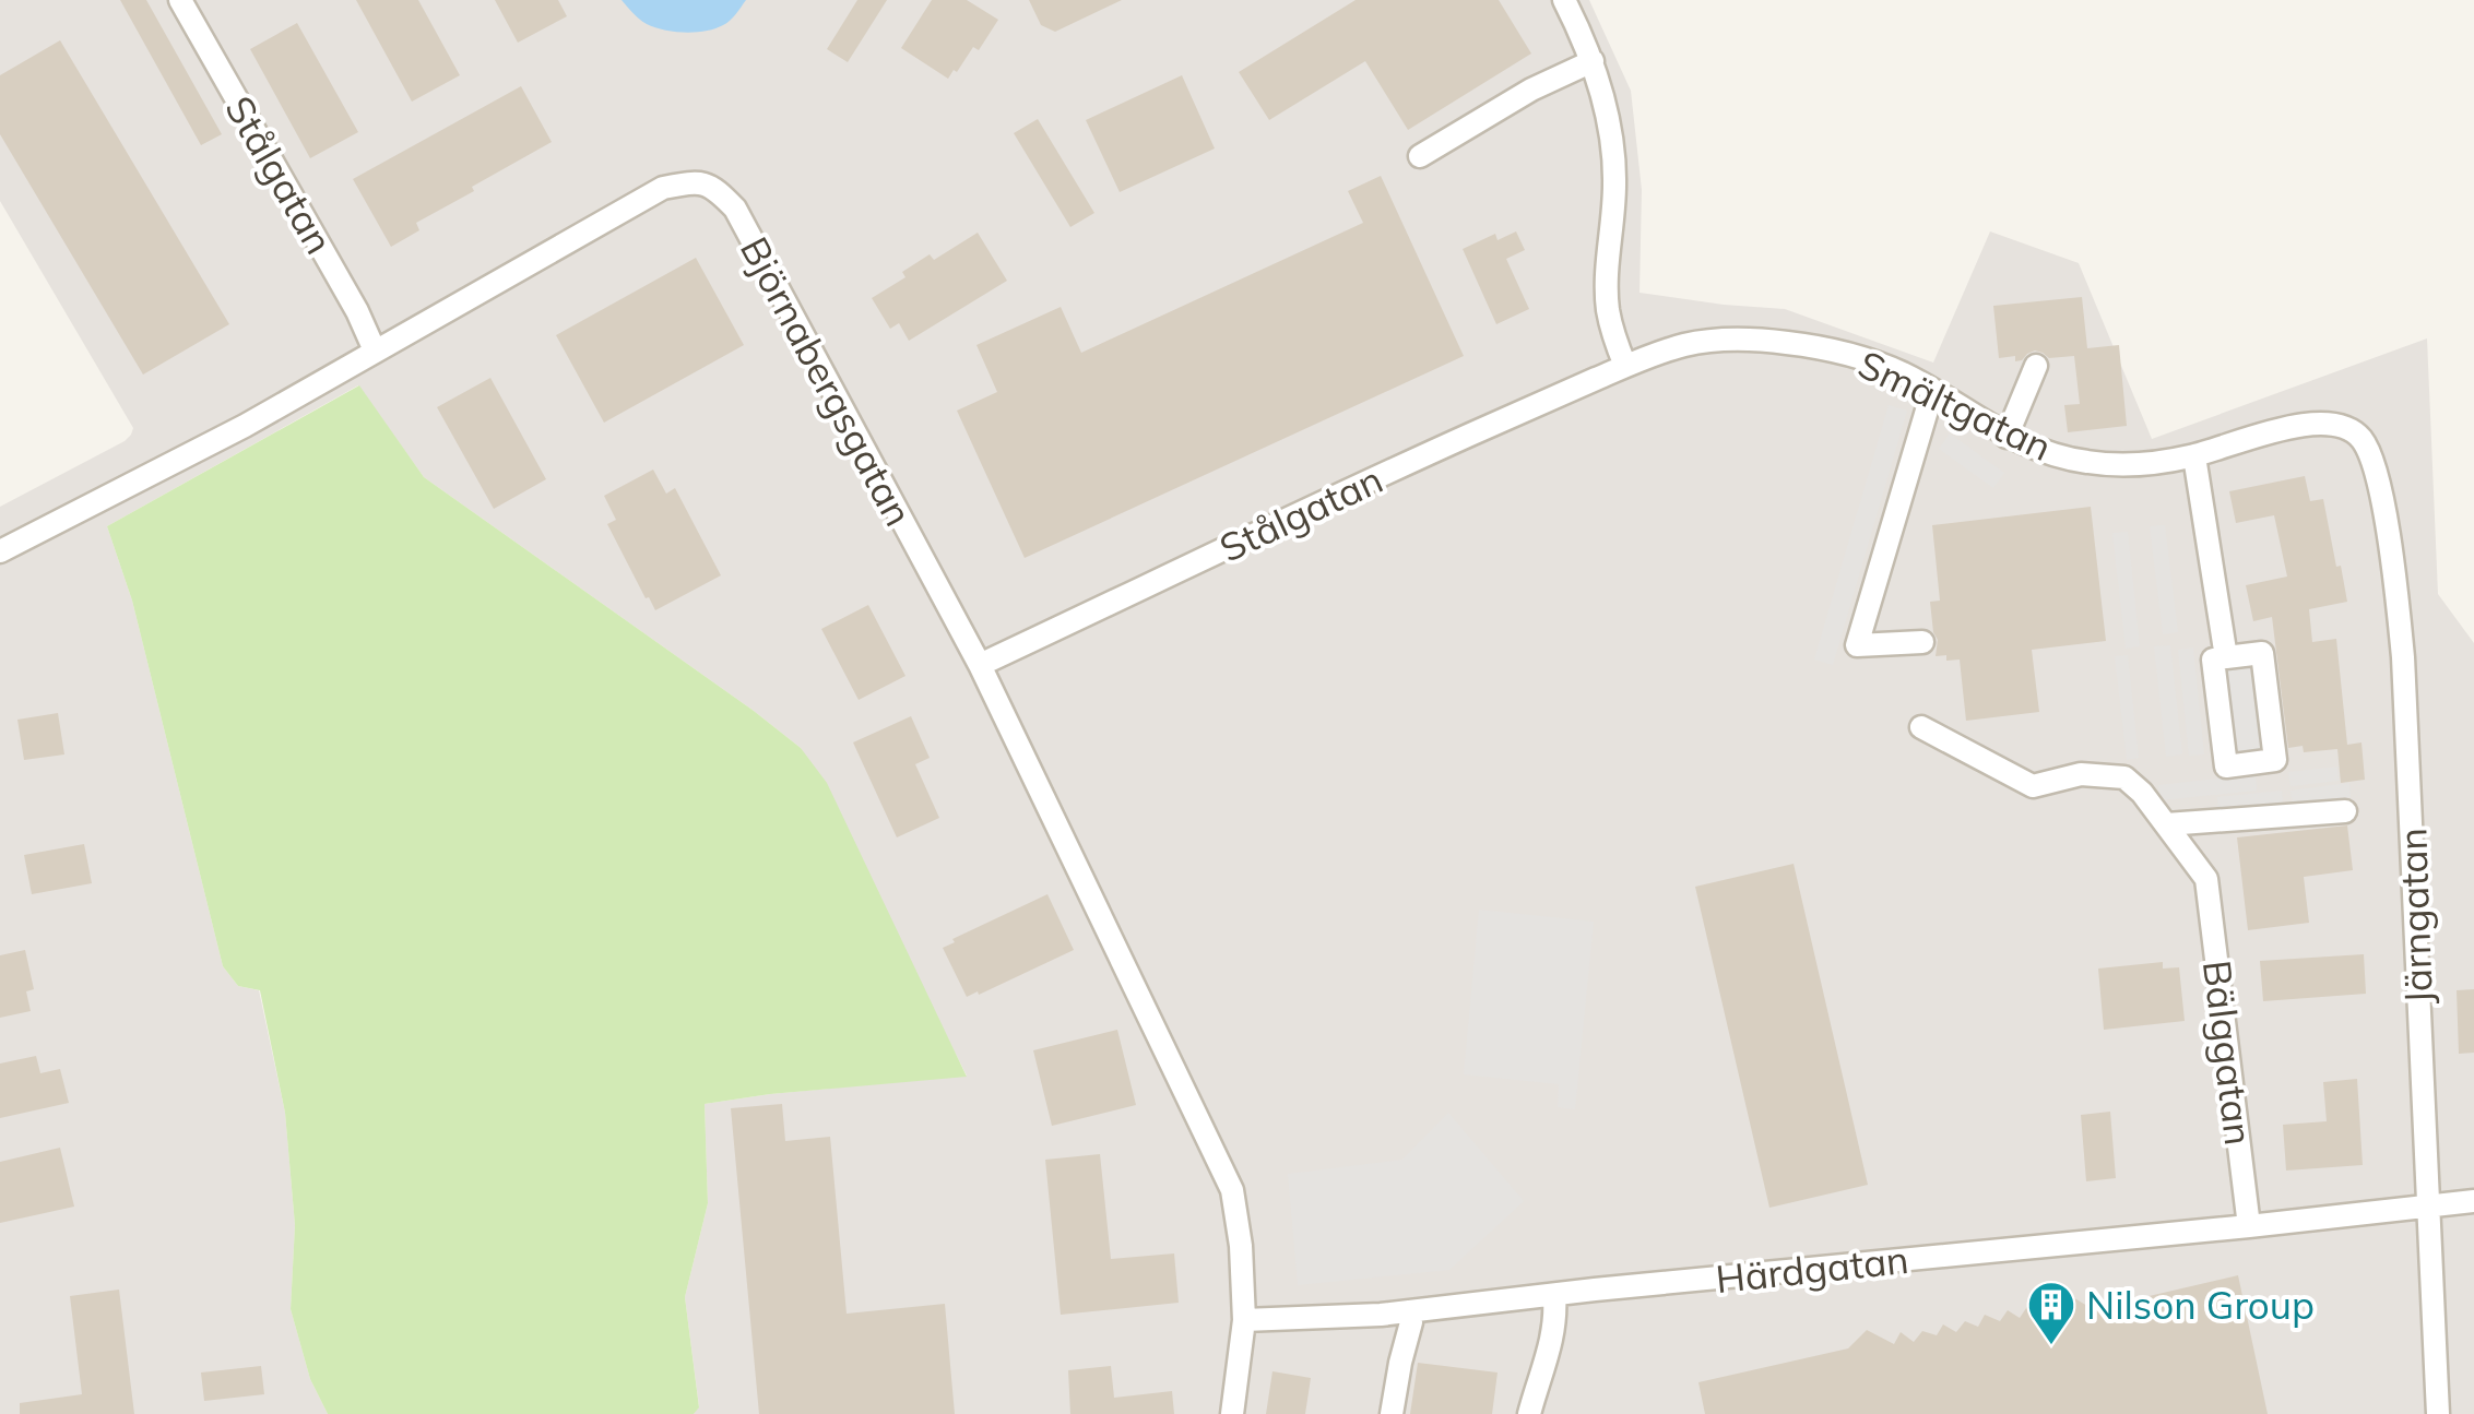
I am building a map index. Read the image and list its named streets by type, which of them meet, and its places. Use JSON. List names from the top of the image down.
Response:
{
  "streets": {
    "street": [
      "Stålgatan",
      "Björnabergsgatan",
      "Smältgatan",
      "Järngatan",
      "Bälggatan",
      "Härdgatan"
    ]
  },
  "crossings": [
    ["Stålgatan", "Björnabergsgatan"],
    ["Stålgatan", "Smältgatan"],
    ["Björnabergsgatan", "Härdgatan"],
    ["Smältgatan", "Järngatan"],
    ["Järngatan", "Härdgatan"],
    ["Bälggatan", "Härdgatan"]
  ],
  "places": {
    "building": ["Nilson Group"]
  }
}
